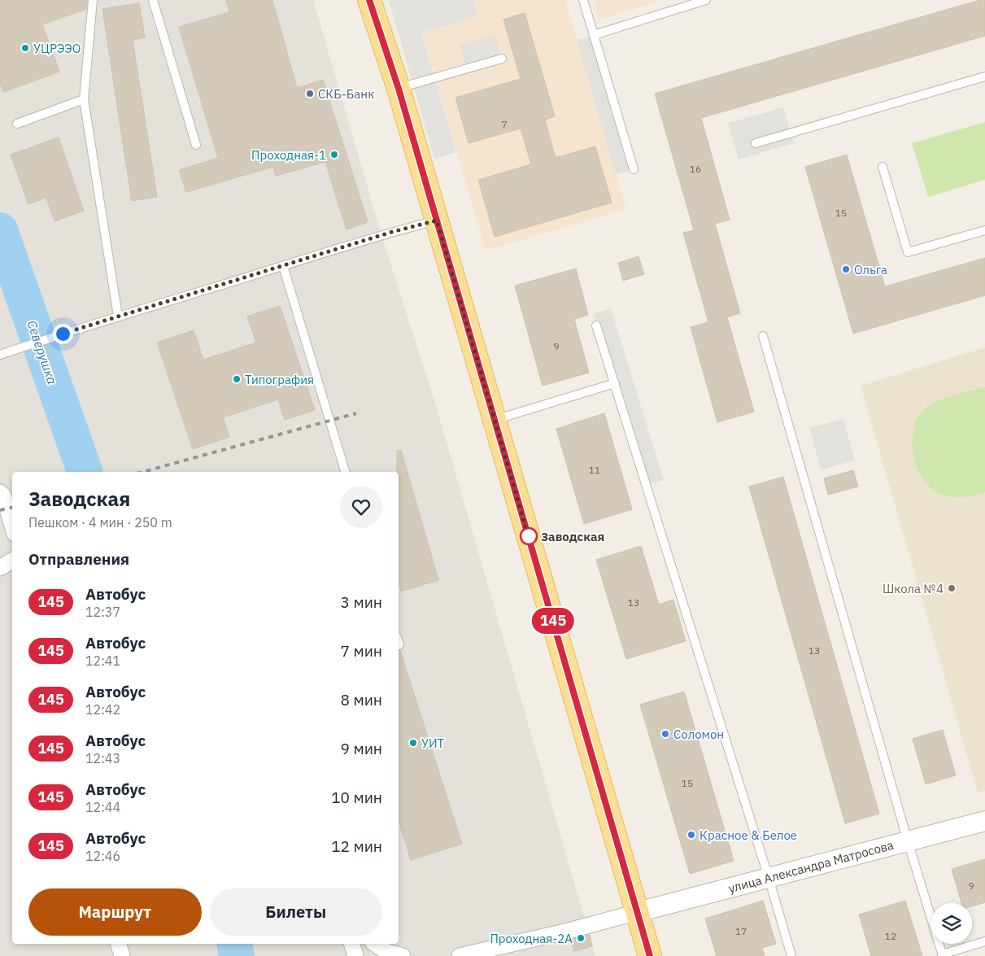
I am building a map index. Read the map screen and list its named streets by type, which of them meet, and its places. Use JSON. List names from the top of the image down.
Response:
{
  "streets": {
    "street": ["улица Александра Матросова"]
  },
  "water": ["Северушка"],
  "places": [
    "УЦРЭЭО",
    "СКБ-Банк",
    "Проходная-1",
    "Ольга",
    "Типография",
    "Заводская",
    "Школа №4",
    "Соломон",
    "УИТ",
    "Красное & Белое",
    "Проходная-2А"
  ],
  "lines": ["bus line 145"],
  "house_numbers": [
    "7",
    "16",
    "15",
    "9",
    "11",
    "13",
    "13",
    "15",
    "9",
    "17",
    "12"
  ],
  "page": {
    "on_map": "145",
    "heading": [
      ["Заводская", "Пешком · 4 мин · 250 m"],
      "Отправления"
    ],
    "list": [
      {
        "mark": "145",
        "name": "Автобус",
        "note": "12:37",
        "value": "3 мин"
      },
      {
        "mark": "145",
        "name": "Автобус",
        "note": "12:41",
        "value": "7 мин"
      },
      {
        "mark": "145",
        "name": "Автобус",
        "note": "12:42",
        "value": "8 мин"
      },
      {
        "mark": "145",
        "name": "Автобус",
        "note": "12:43",
        "value": "9 мин"
      },
      {
        "mark": "145",
        "name": "Автобус",
        "note": "12:44",
        "value": "10 мин"
      },
      {
        "mark": "145",
        "name": "Автобус",
        "note": "12:46",
        "value": "12 мин"
      }
    ],
    "buttons": ["Маршрут", "Билеты"]
  }
}
